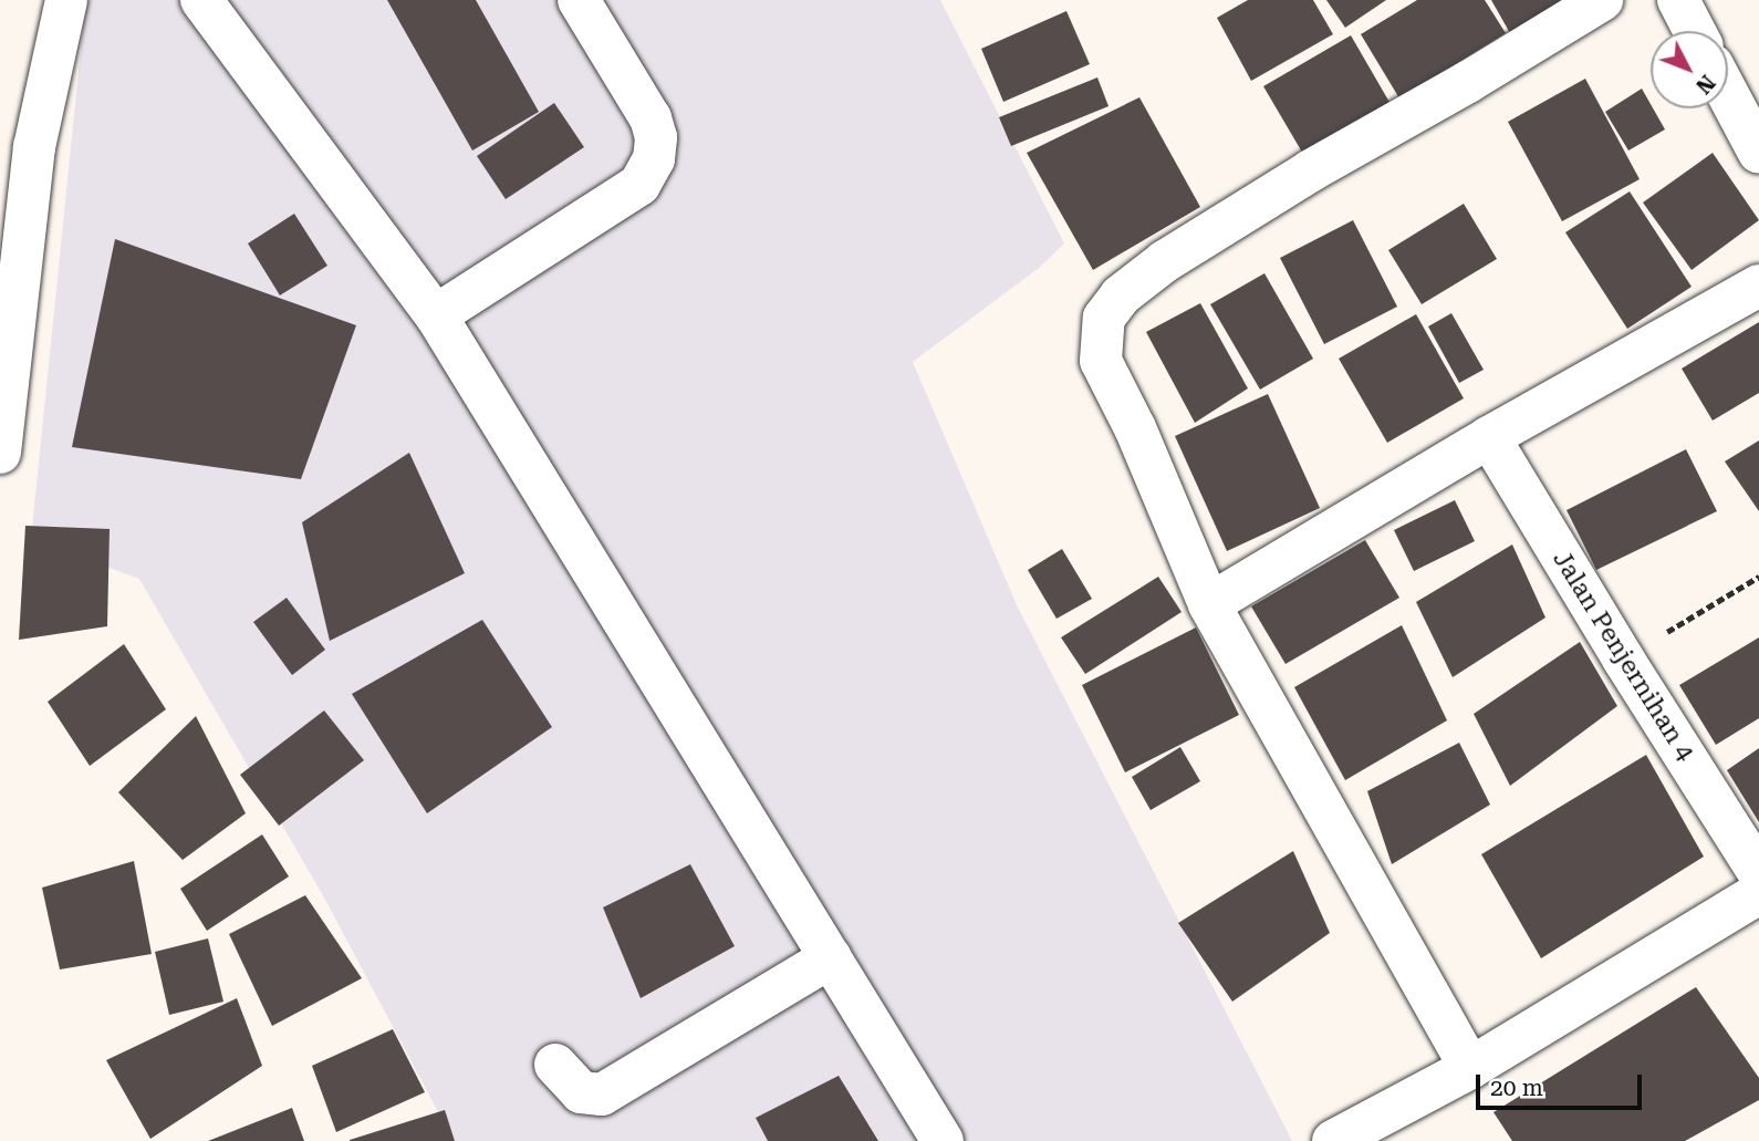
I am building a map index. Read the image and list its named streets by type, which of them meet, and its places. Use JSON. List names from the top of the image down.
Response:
{
  "streets": {
    "street": ["Jalan Penjernihan 4"]
  },
  "scale_bar": "20 m",
  "north": "bottom right"
}
